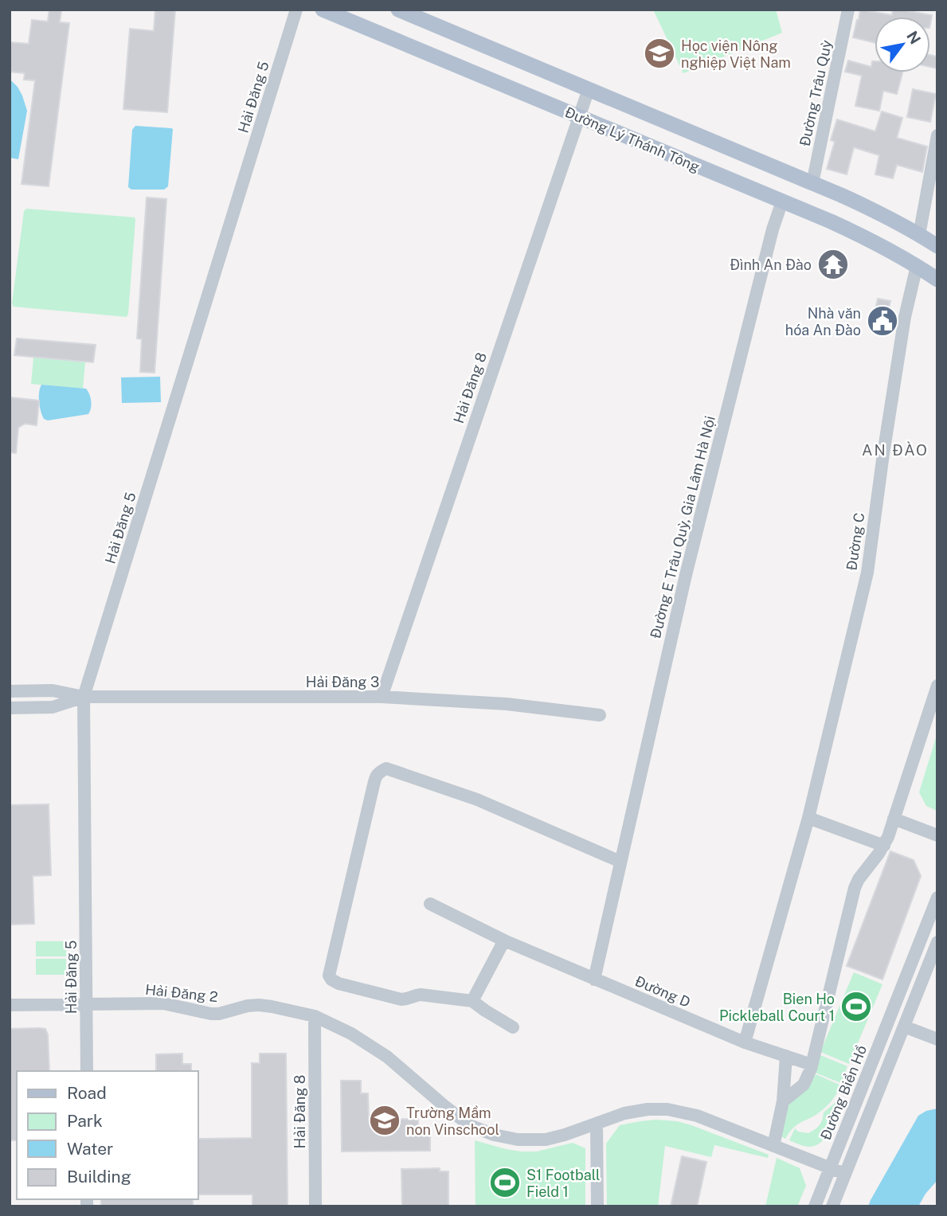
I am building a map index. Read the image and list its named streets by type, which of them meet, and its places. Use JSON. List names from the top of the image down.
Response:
{
  "streets": {
    "main road": ["Đường Lý Thánh Tông"],
    "street": [
      "Đường Trâu Quỳ",
      "Hải Đăng 5",
      "Hải Đăng 8",
      "Đường E Trâu Quỳ, Gia Lâm Hà Nội",
      "Đường C",
      "Hải Đăng 3",
      "Đường D",
      "Hải Đăng 2",
      "Đường Biển Hồ"
    ]
  },
  "crossings": [
    ["Đường Trâu Quỳ", "Đường Lý Thánh Tông"],
    ["Hải Đăng 5", "Hải Đăng 3"],
    ["Hải Đăng 5", "Hải Đăng 2"],
    ["Đường Lý Thánh Tông", "Hải Đăng 8"],
    ["Đường Lý Thánh Tông", "Đường E Trâu Quỳ, Gia Lâm Hà Nội"],
    ["Đường Lý Thánh Tông", "Đường C"],
    ["Hải Đăng 8", "Hải Đăng 3"],
    ["Hải Đăng 8", "Hải Đăng 2"],
    ["Đường E Trâu Quỳ, Gia Lâm Hà Nội", "Đường D"],
    ["Đường C", "Đường D"],
    ["Hải Đăng 2", "Đường Biển Hồ"]
  ],
  "districts": ["AN ĐÀO"],
  "places": {
    "school or university": ["Học viện Nông nghiệp Việt Nam", "Trường Mầm non Vinschool"],
    "temple": ["Đình An Đào"],
    "public building": ["Nhà văn hóa An Đào"],
    "sports": ["Bien Ho Pickleball Court 1", "S1 Football Field 1"]
  },
  "legend": [
    "Road",
    "Park",
    "Water",
    "Building"
  ],
  "north": "top right"
}
